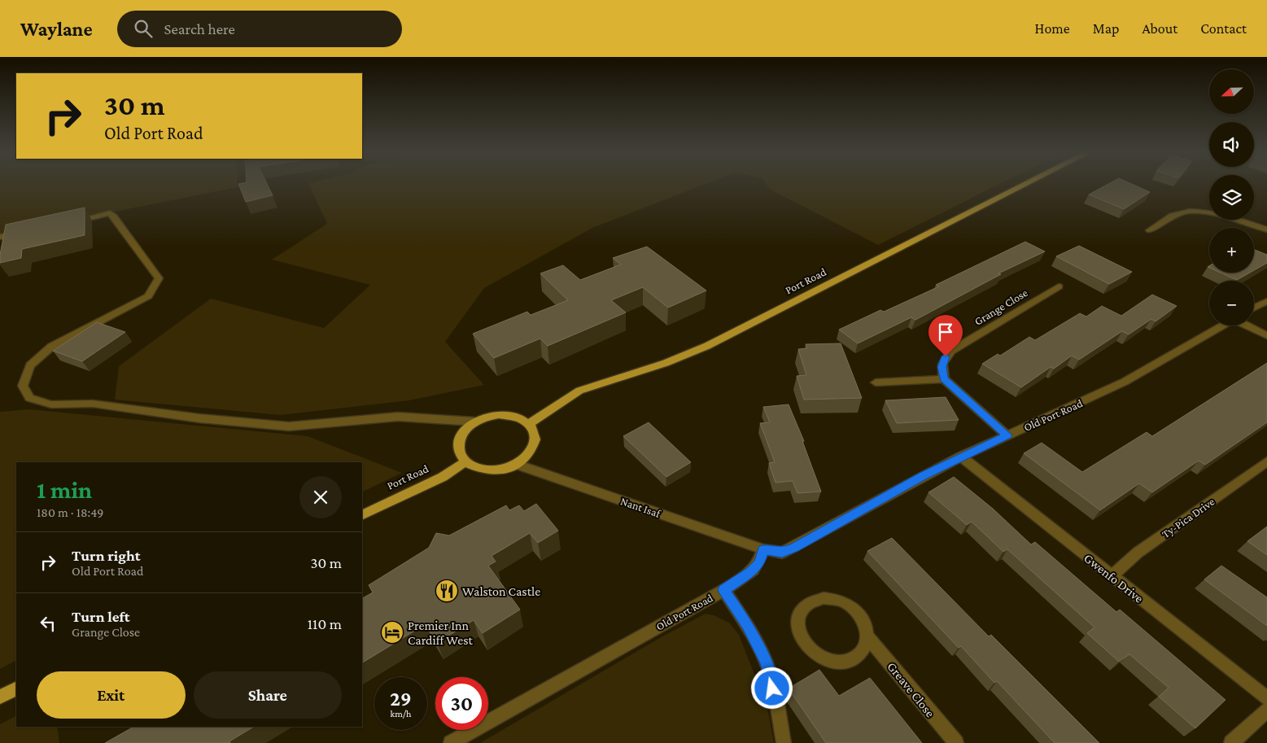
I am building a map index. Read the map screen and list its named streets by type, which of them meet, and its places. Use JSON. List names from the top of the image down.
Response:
{
  "streets": {
    "main road": ["Port Road"],
    "street": [
      "Grange Close",
      "Old Port Road",
      "Nant Isaf",
      "Ty-Pica Drive",
      "Gwenfo Drive",
      "Greave Close"
    ]
  },
  "crossings": [
    ["Port Road", "Nant Isaf"],
    ["Old Port Road", "Nant Isaf"],
    ["Old Port Road", "Gwenfo Drive"],
    ["Ty-Pica Drive", "Gwenfo Drive"]
  ],
  "places": {
    "restaurant": ["Walston Castle"],
    "hotel": ["Premier Inn Cardiff West"]
  },
  "north": "left",
  "page": {
    "header": "Waylane",
    "search": "Search here",
    "nav": [
      "Home",
      "Map",
      "About",
      "Contact"
    ],
    "map_buttons": ["+", "−"],
    "turn": ["30 m", "Old Port Road"],
    "heading": ["1 min", "180 m · 18:49"],
    "list": [
      {
        "name": "Turn right",
        "note": "Old Port Road",
        "value": "30 m"
      },
      {
        "name": "Turn left",
        "note": "Grange Close",
        "value": "110 m"
      }
    ],
    "buttons": ["Exit", "Share"],
    "speed": "29 km/h",
    "limit": "30"
  }
}
